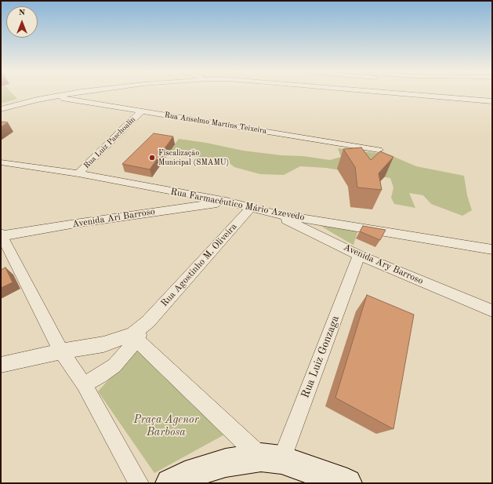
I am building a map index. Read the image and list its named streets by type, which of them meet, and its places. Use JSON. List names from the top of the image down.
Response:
{
  "streets": {
    "street": [
      "Rua Anselmo Martins Teixeira",
      "Rua Luiz Paschoalin",
      "Rua Farmacêutico Mário Azevedo",
      "Avenida Ari Barroso",
      "Avenida Ary Barroso",
      "Rua Agostinho M. Oliveira",
      "Rua Luiz Gonzaga"
    ]
  },
  "crossings": [
    ["Rua Anselmo Martins Teixeira", "Rua Luiz Paschoalin"],
    ["Rua Luiz Paschoalin", "Rua Farmacêutico Mário Azevedo"],
    ["Rua Farmacêutico Mário Azevedo", "Avenida Ari Barroso"],
    ["Rua Farmacêutico Mário Azevedo", "Avenida Ary Barroso"],
    ["Rua Farmacêutico Mário Azevedo", "Rua Agostinho M. Oliveira"],
    ["Avenida Ary Barroso", "Rua Luiz Gonzaga"]
  ],
  "parks": ["Praça Agenor Barbosa"],
  "places": ["Fiscalização Municipal (SMAMU)"],
  "north": "top"
}
